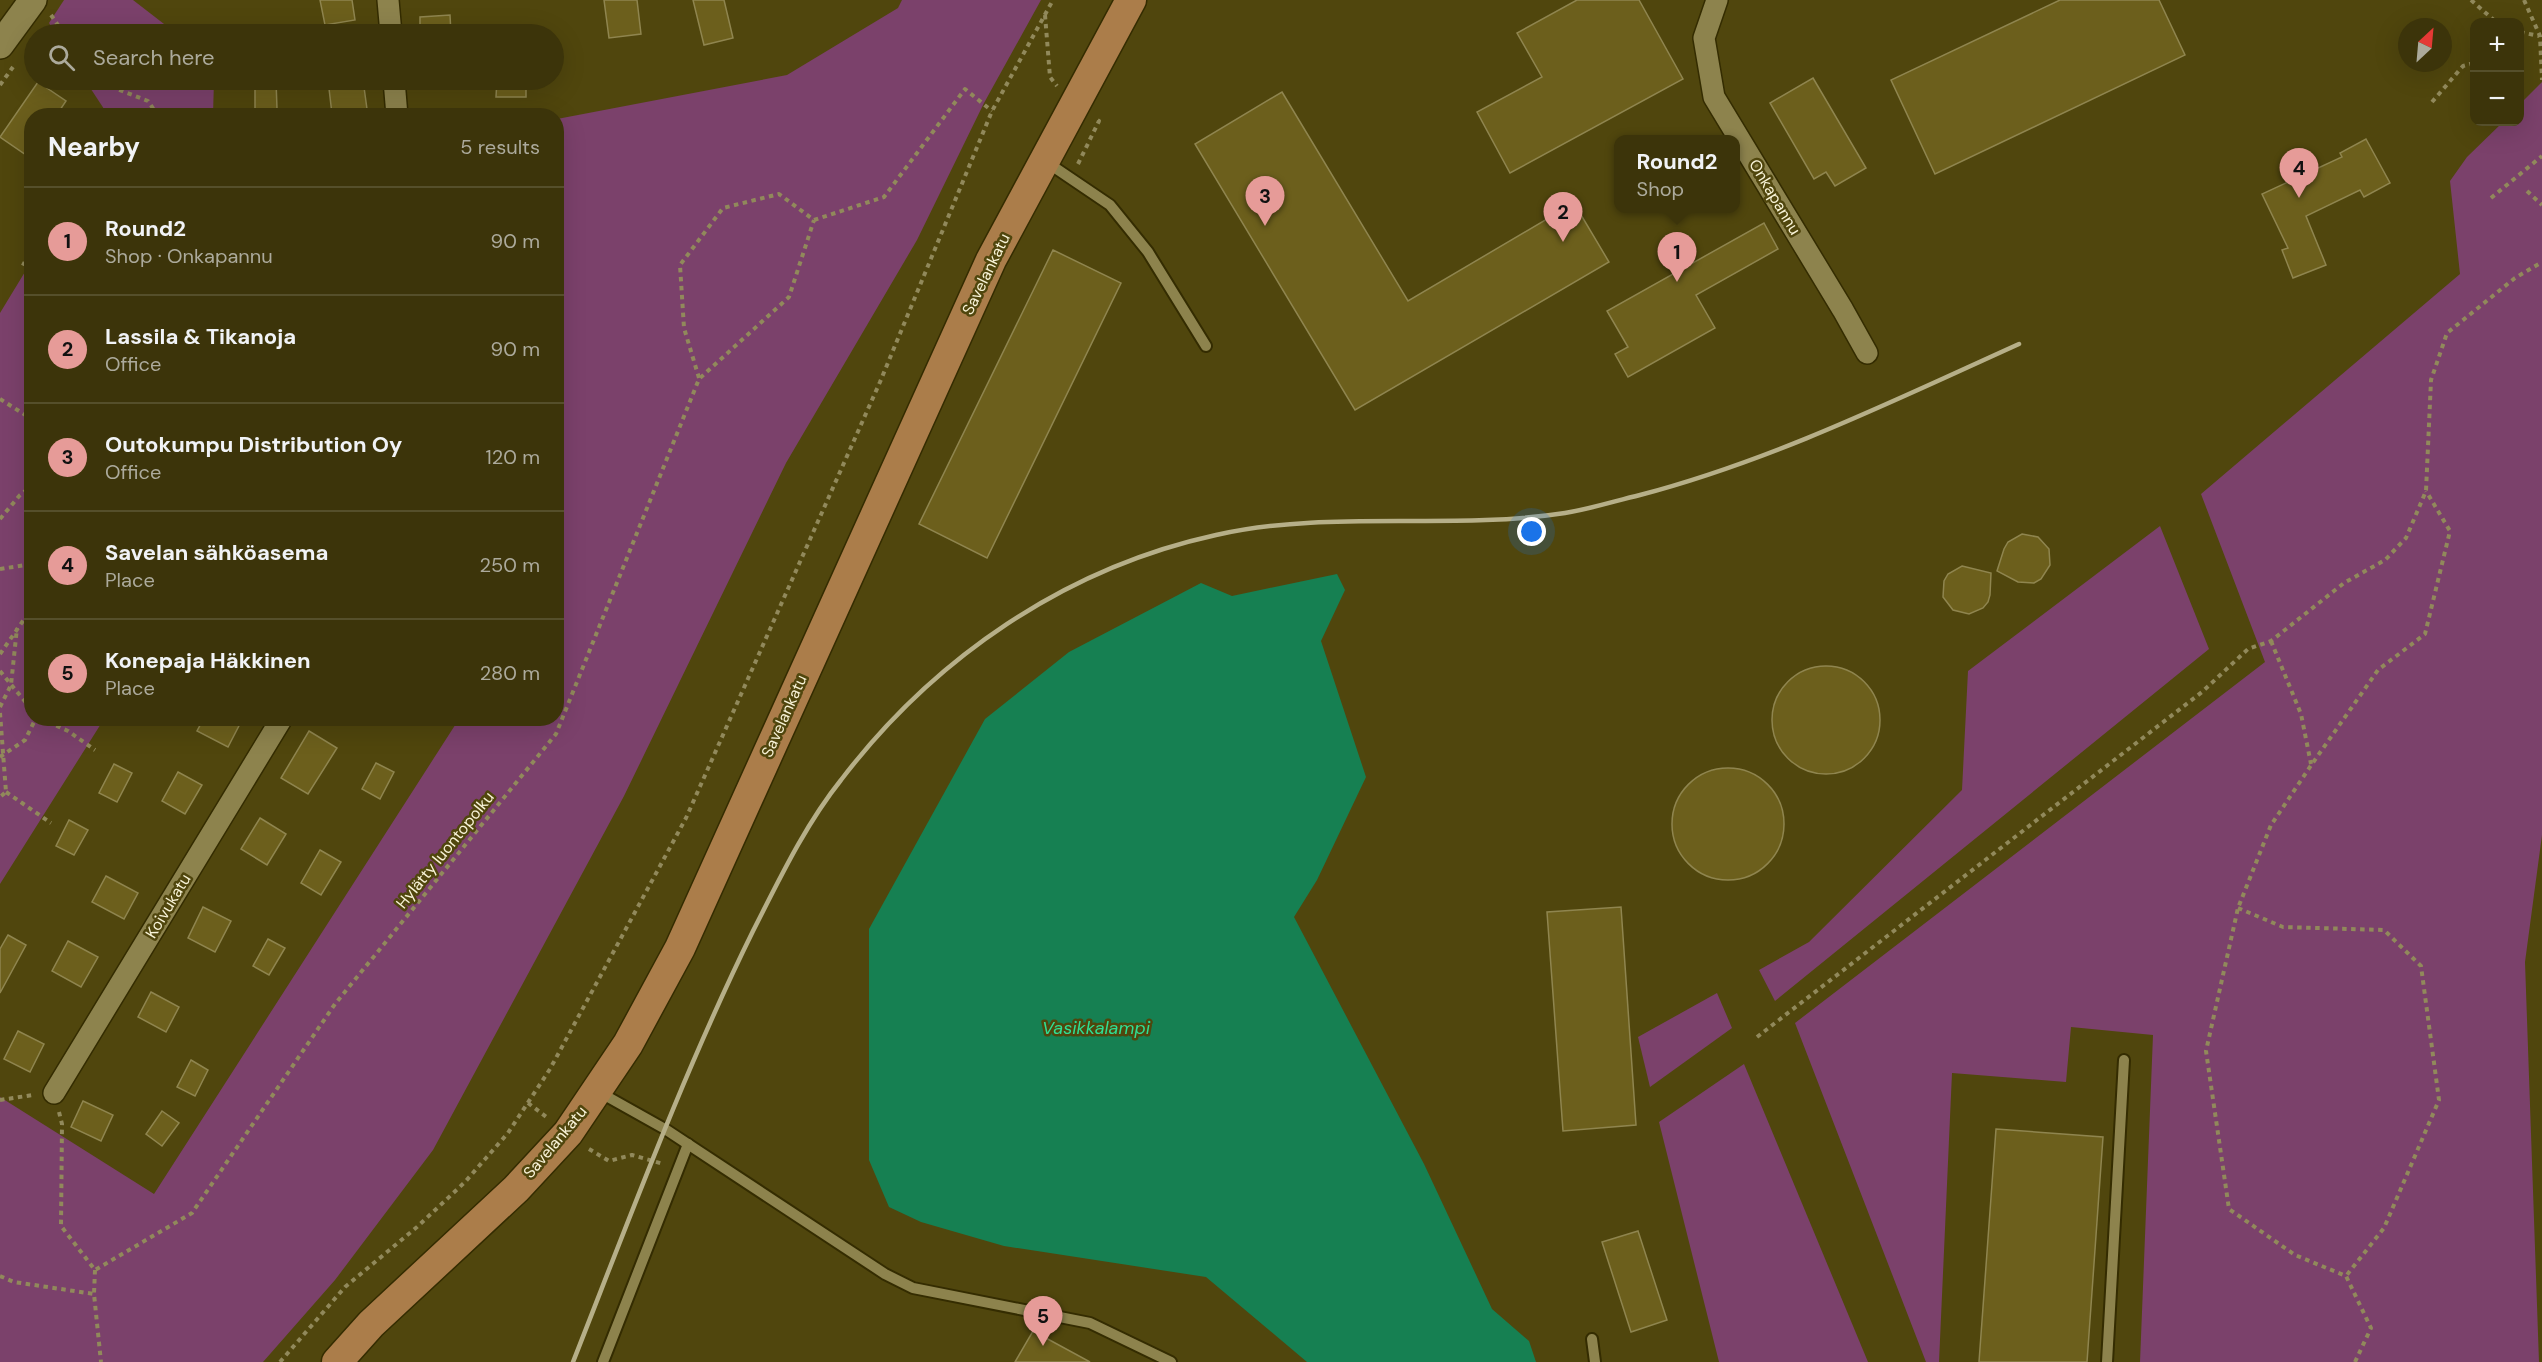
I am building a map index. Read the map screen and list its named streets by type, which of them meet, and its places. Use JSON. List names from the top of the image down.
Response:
{
  "streets": {
    "main road": ["Savelankatu"],
    "street": ["Onkapannu", "Koivukatu"],
    "path": ["Hylätty luontopolku"]
  },
  "water": ["Vasikkalampi"],
  "north": "top right",
  "page": {
    "map_buttons": ["+", "−"],
    "search": "Search here",
    "heading": ["Nearby", "5 results"],
    "popup": ["Round2", "Shop"],
    "pins": [
      "4",
      "3",
      "2",
      "1",
      "5"
    ],
    "list": [
      {
        "mark": "1",
        "name": "Round2",
        "note": "Shop · Onkapannu",
        "value": "90 m"
      },
      {
        "mark": "2",
        "name": "Lassila & Tikanoja",
        "note": "Office",
        "value": "90 m"
      },
      {
        "mark": "3",
        "name": "Outokumpu Distribution Oy",
        "note": "Office",
        "value": "120 m"
      },
      {
        "mark": "4",
        "name": "Savelan sähköasema",
        "note": "Place",
        "value": "250 m"
      },
      {
        "mark": "5",
        "name": "Konepaja Häkkinen",
        "note": "Place",
        "value": "280 m"
      }
    ]
  }
}
